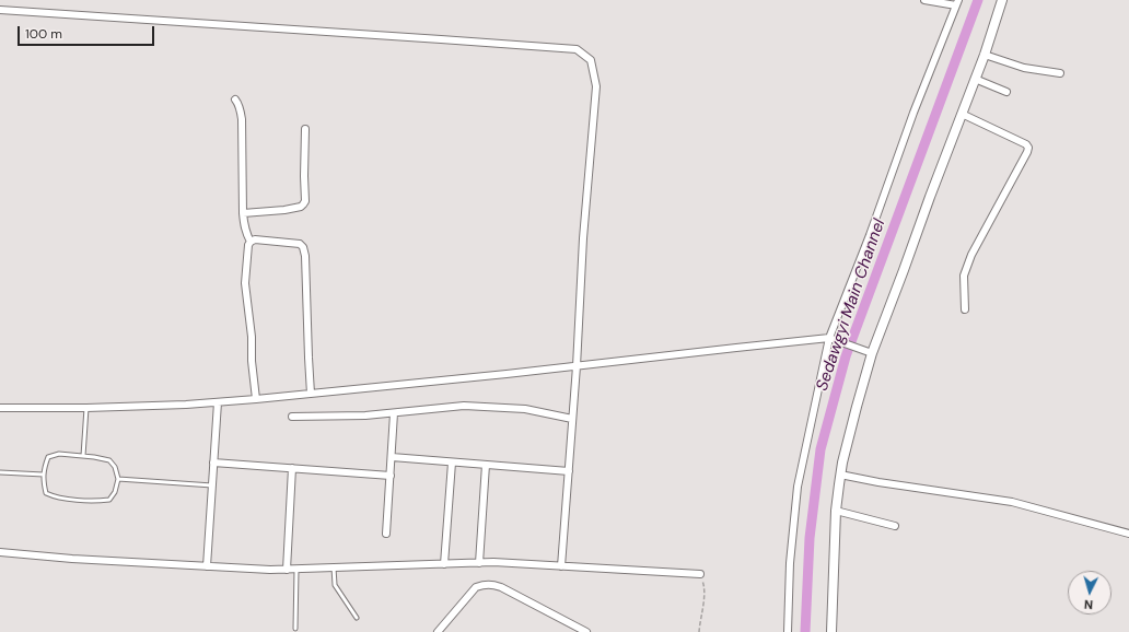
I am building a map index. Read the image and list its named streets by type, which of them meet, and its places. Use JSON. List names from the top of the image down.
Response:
{
  "water": ["Sedawgyi Main Channel"],
  "scale_bar": "100 m",
  "north": "bottom"
}
